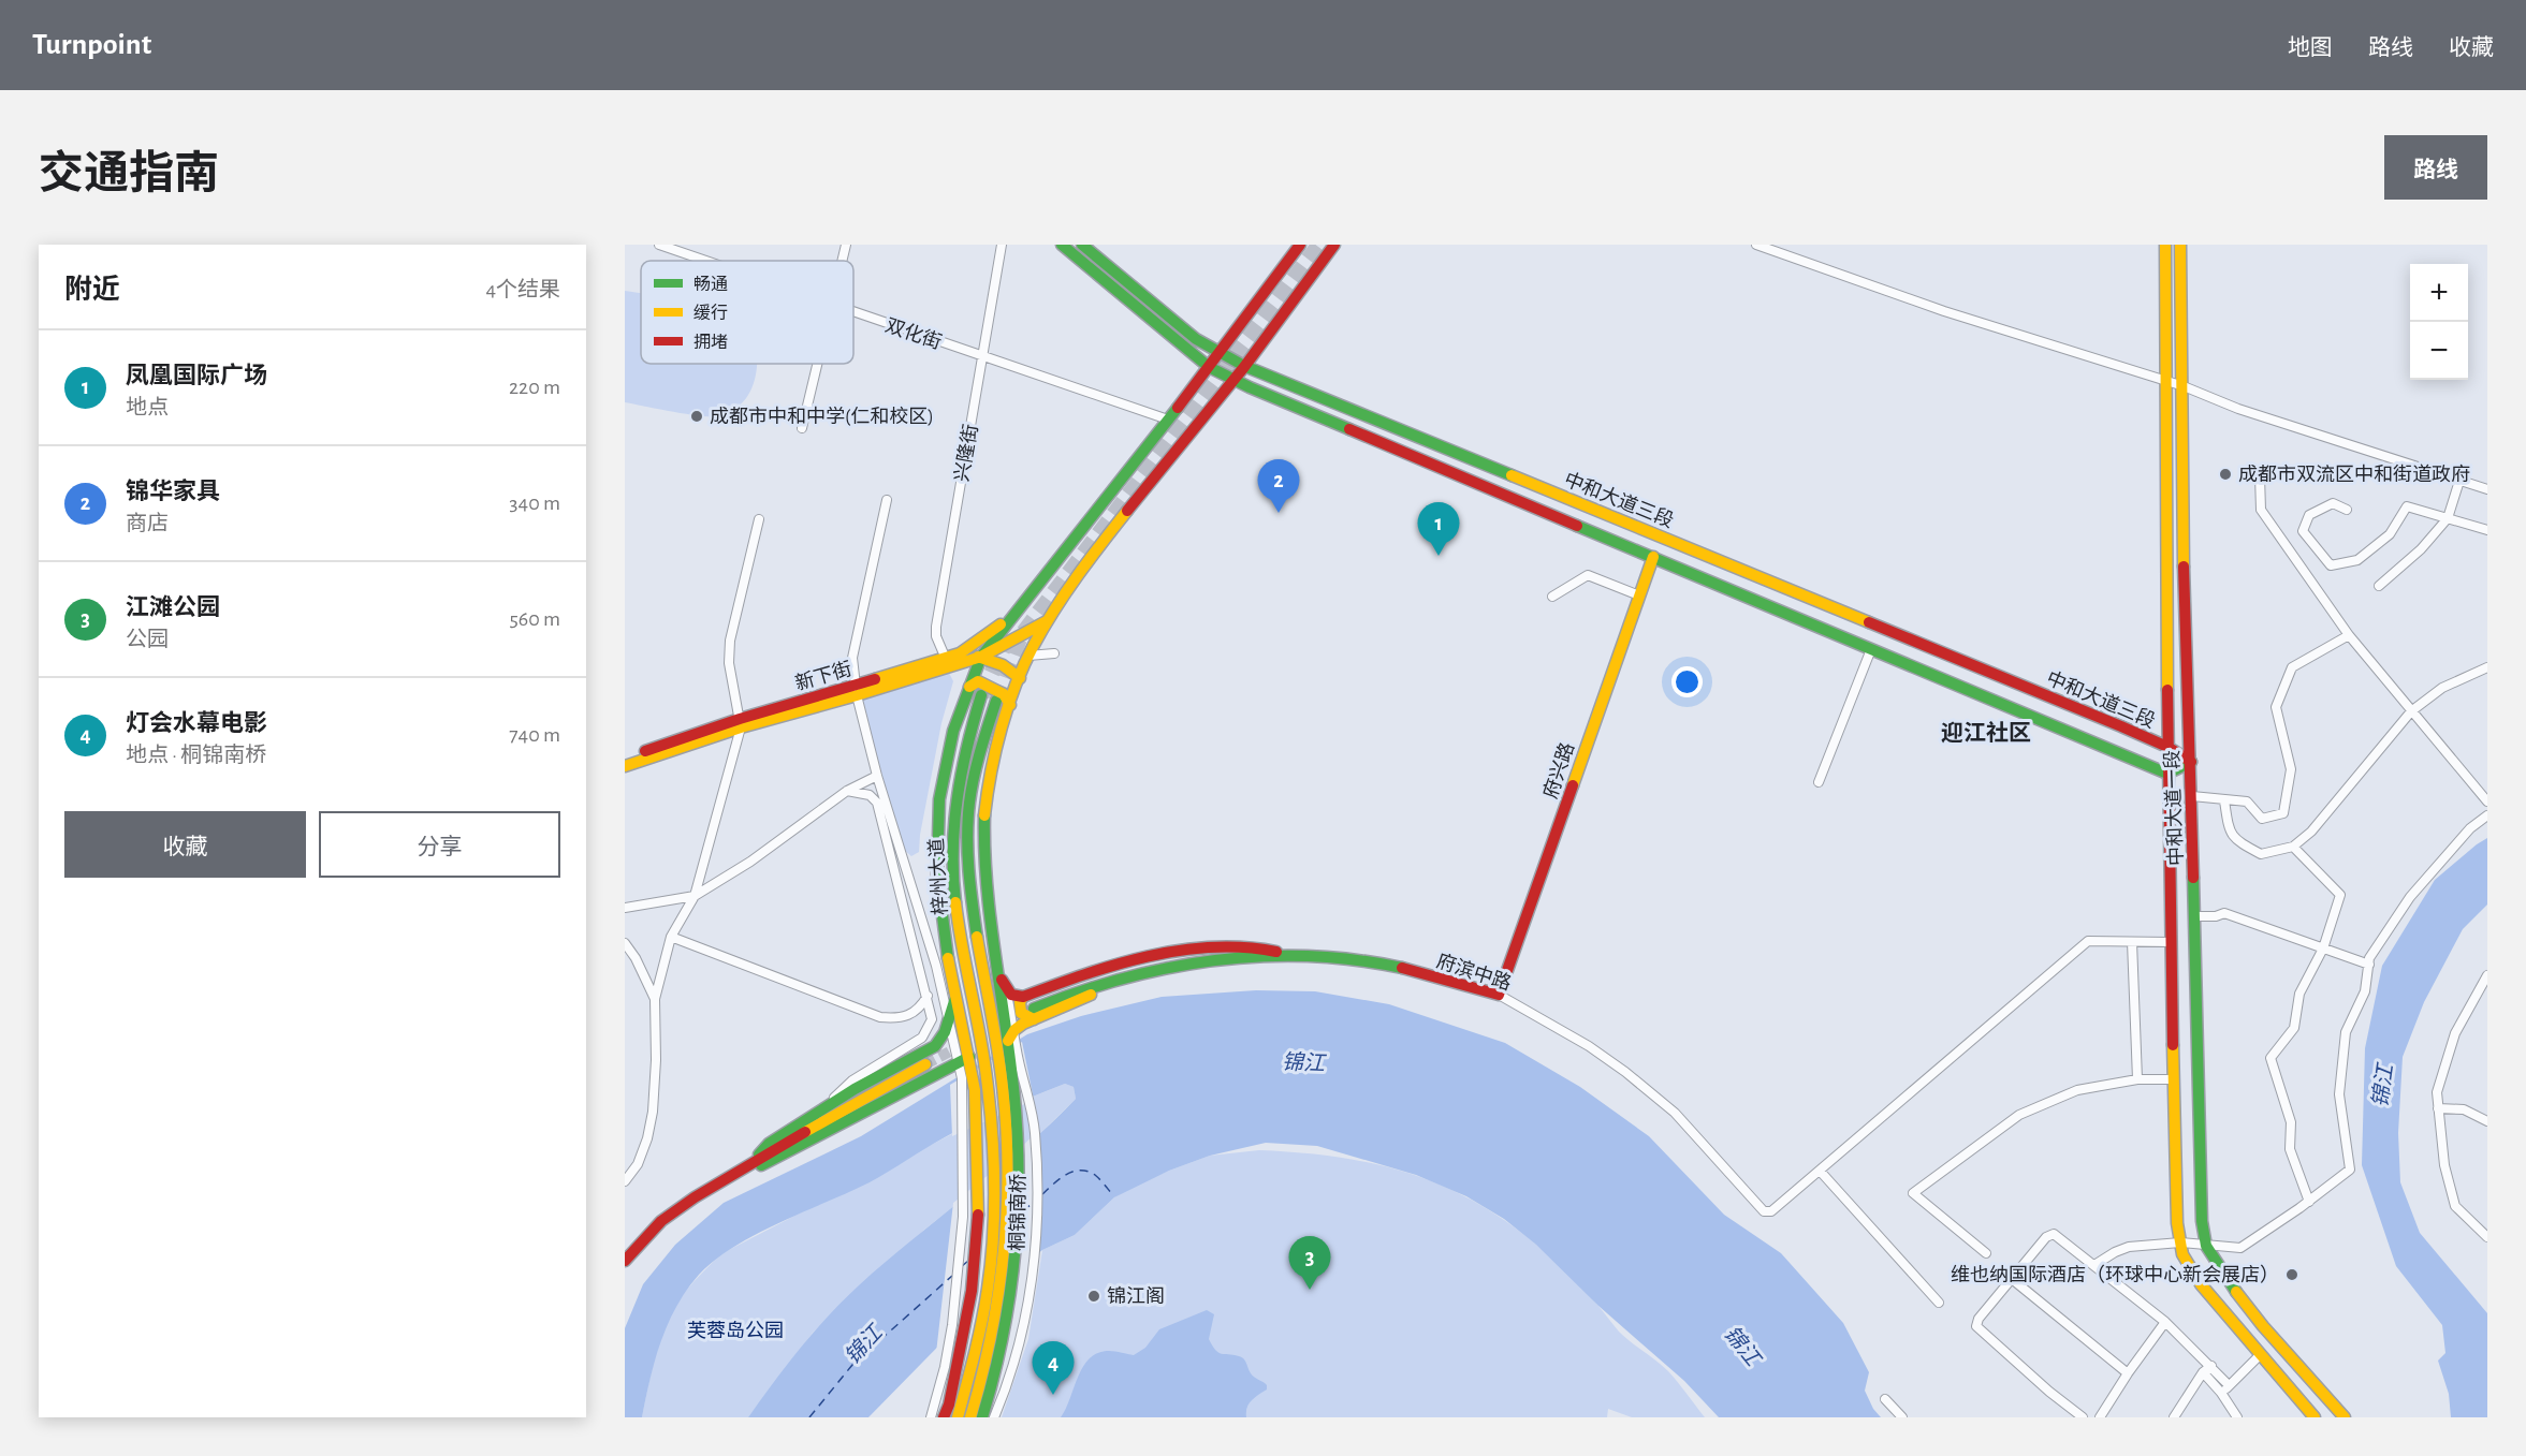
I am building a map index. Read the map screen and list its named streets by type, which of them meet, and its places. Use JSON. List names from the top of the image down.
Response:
{
  "streets": {
    "main road": [
      "中和大道三段",
      "新下街",
      "府兴路",
      "中和大道一段",
      "梓州大道",
      "府滨中路",
      "桐锦南桥"
    ],
    "street": ["双化街", "兴隆街"]
  },
  "crossings": [
    ["双化街", "兴隆街"],
    ["兴隆街", "新下街"],
    ["中和大道三段", "中和大道一段"],
    ["新下街", "桐锦南桥"],
    ["府兴路", "府滨中路"],
    ["梓州大道", "桐锦南桥"],
    ["府滨中路", "桐锦南桥"]
  ],
  "districts": ["迎江社区"],
  "water": ["锦江"],
  "parks": ["芙蓉岛公园"],
  "places": [
    "成都市中和中学(仁和校区)",
    "成都市双流区中和街道政府",
    "维也纳国际酒店（环球中心新会展店）",
    "锦江阁"
  ],
  "legend": ["畅通", "缓行", "拥堵"],
  "page": {
    "header": "Turnpoint",
    "nav": ["地图", "路线", "收藏"],
    "title": "交通指南",
    "buttons": [
      "路线",
      ["收藏", "分享"]
    ],
    "heading": ["附近", "4个结果"],
    "map_buttons": ["+", "−"],
    "list": [
      {
        "mark": "1",
        "name": "凤凰国际广场",
        "note": "地点",
        "value": "220 m"
      },
      {
        "mark": "2",
        "name": "锦华家具",
        "note": "商店",
        "value": "340 m"
      },
      {
        "mark": "3",
        "name": "江滩公园",
        "note": "公园",
        "value": "560 m"
      },
      {
        "mark": "4",
        "name": "灯会水幕电影",
        "note": "地点 · 桐锦南桥",
        "value": "740 m"
      }
    ],
    "pins": [
      "2",
      "1",
      "3",
      "4"
    ]
  }
}
